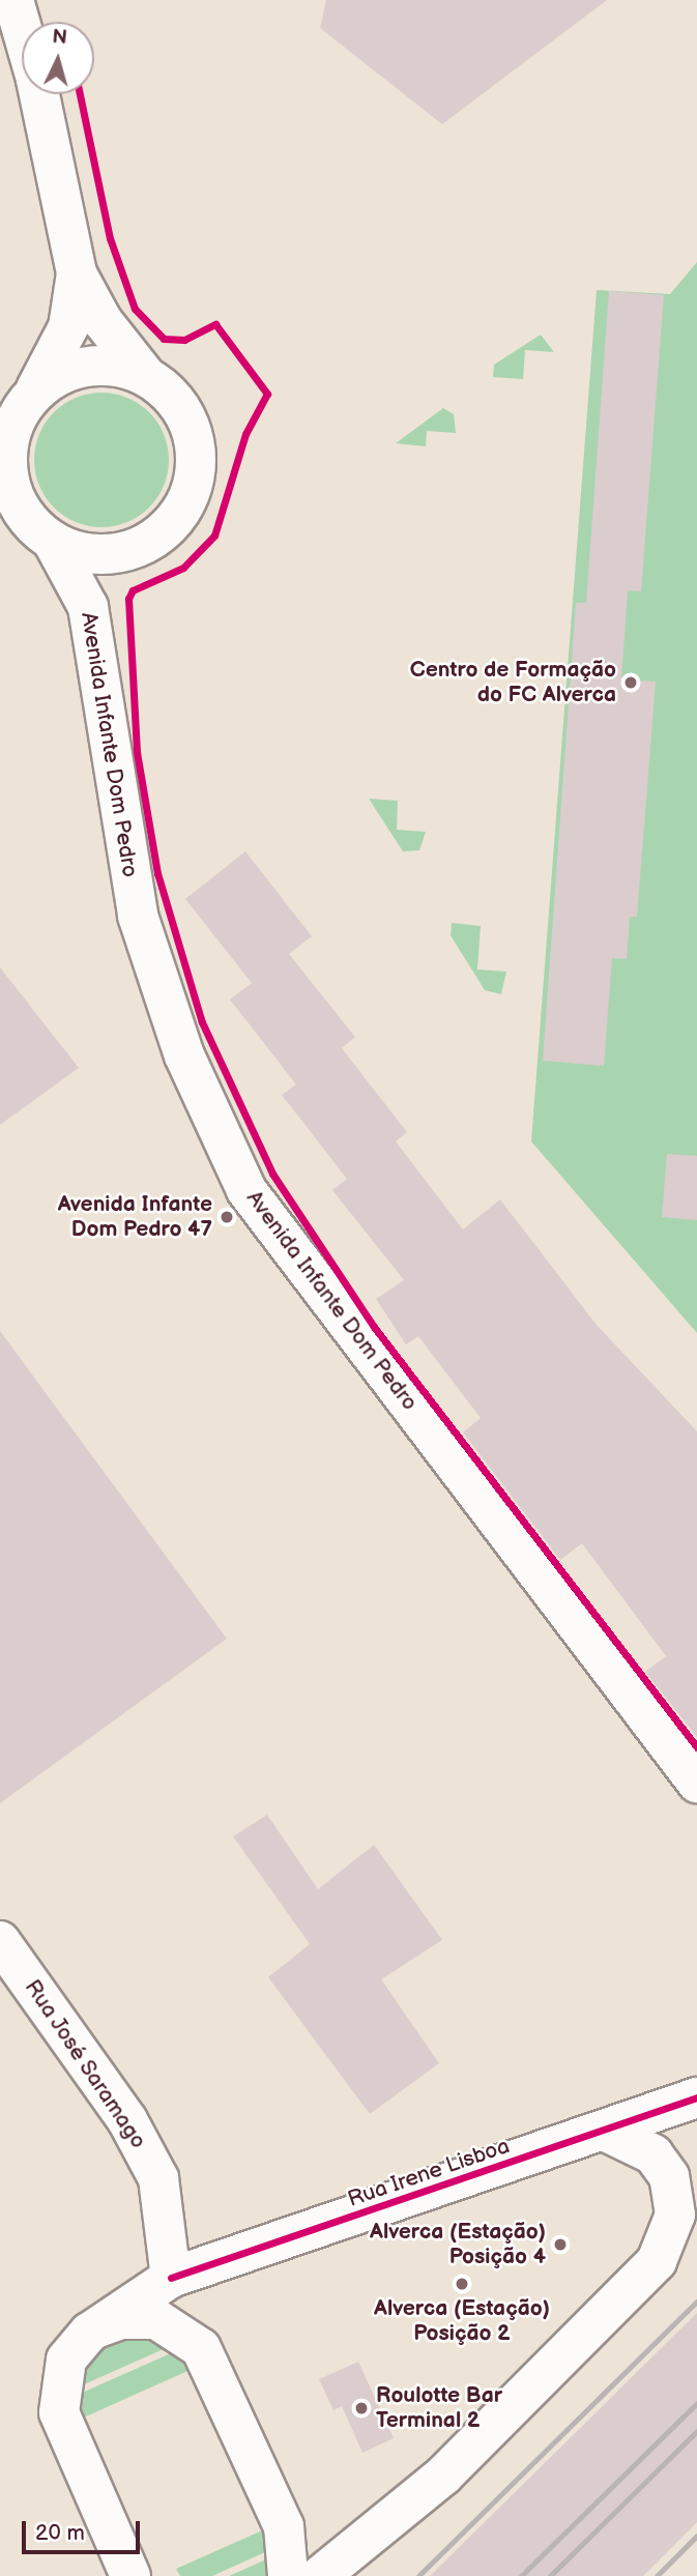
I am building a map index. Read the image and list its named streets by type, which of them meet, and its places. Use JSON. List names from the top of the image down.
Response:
{
  "streets": {
    "street": ["Avenida Infante Dom Pedro", "Rua José Saramago", "Rua Irene Lisboa"]
  },
  "crossings": [
    ["Rua José Saramago", "Rua Irene Lisboa"]
  ],
  "places": [
    "Centro de Formação do FC Alverca",
    "Avenida Infante Dom Pedro 47",
    "Alverca (Estação) Posição 4",
    "Alverca (Estação) Posição 2",
    "Roulotte Bar Terminal 2"
  ],
  "scale_bar": "20 m",
  "north": "top"
}
